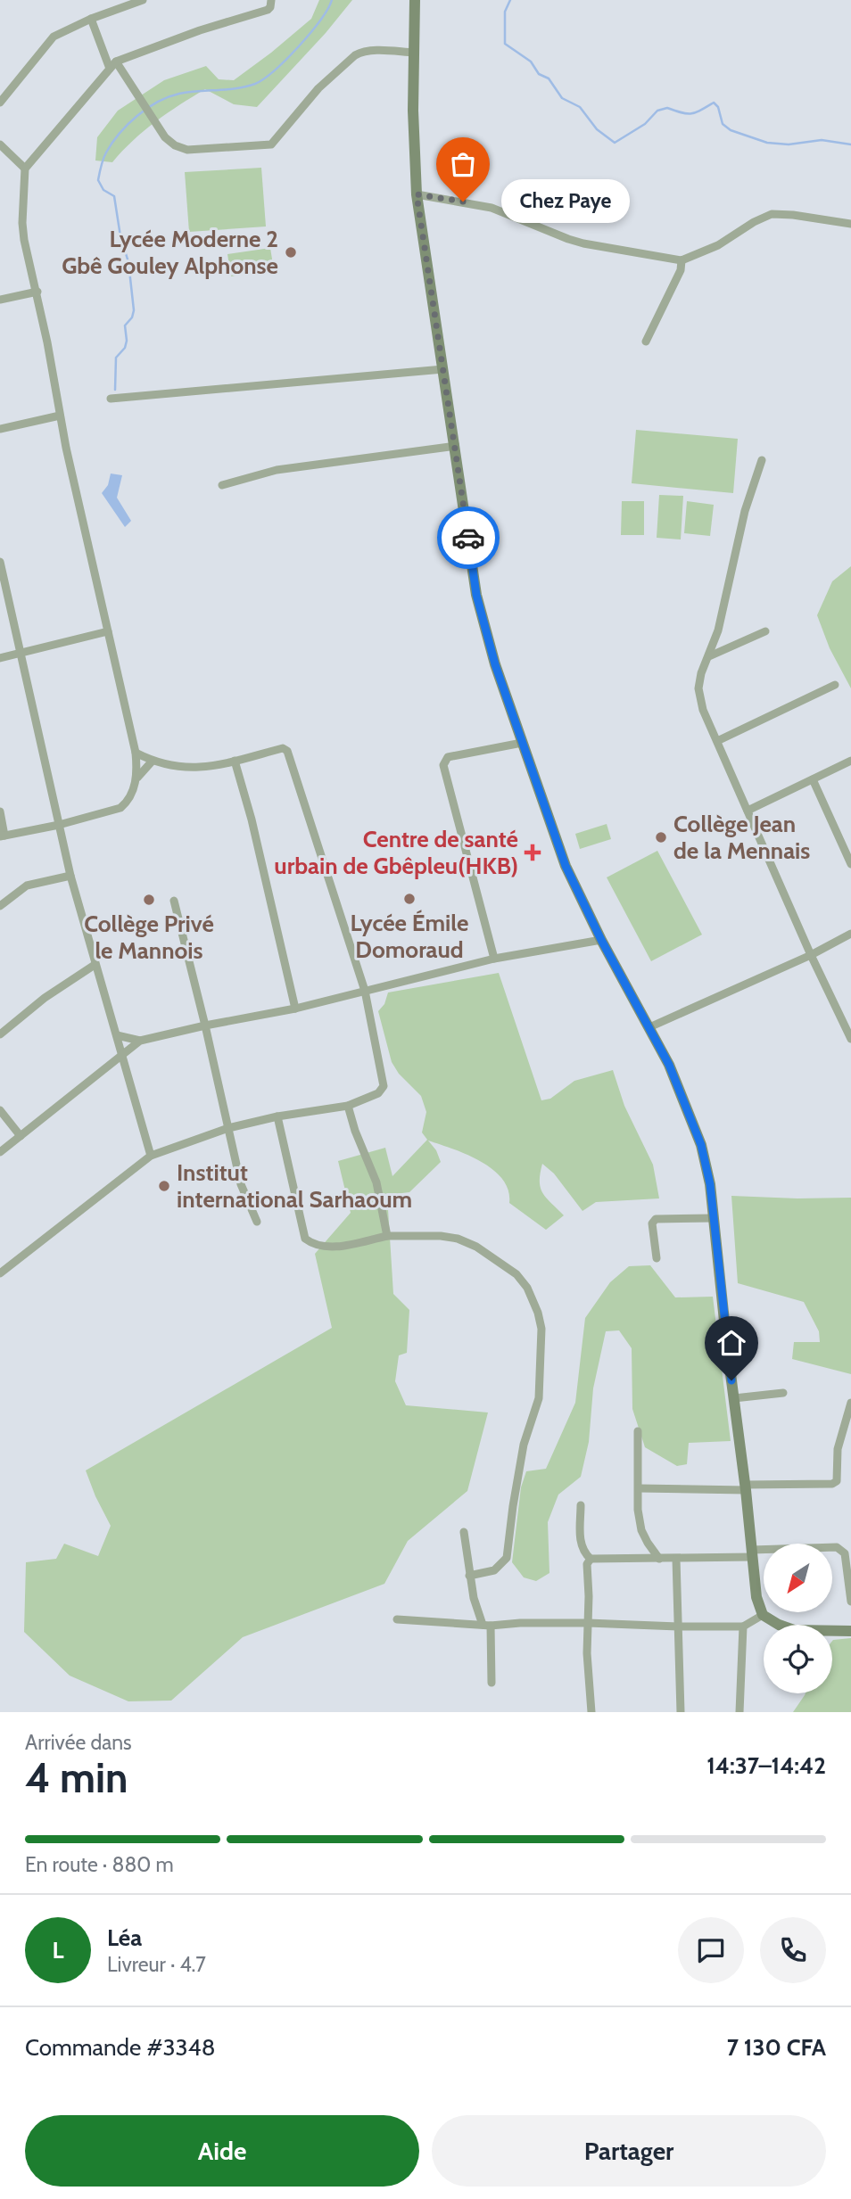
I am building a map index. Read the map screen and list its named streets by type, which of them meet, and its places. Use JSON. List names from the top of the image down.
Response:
{
  "places": {
    "other": [
      "Chez Paye",
      "Lycée Moderne 2 Gbê Gouley Alphonse",
      "Collège Jean de la Mennais",
      "Lycée Émile Domoraud",
      "Collège Privé le Mannois",
      "Institut international Sarhaoum"
    ],
    "health": ["Centre de santé urbain de Gbêpleu(HKB)"]
  },
  "north": "bottom left",
  "page": {
    "bubble": "Chez Paye",
    "heading": ["4 min", "Arrivée dans", "14:37–14:42"],
    "panel": [
      "Léa",
      "Livreur · 4.7",
      "Commande #3348",
      "7 130 CFA"
    ],
    "bar": "En route · 880 m",
    "round": "L",
    "buttons": ["Aide", "Partager"]
  }
}
